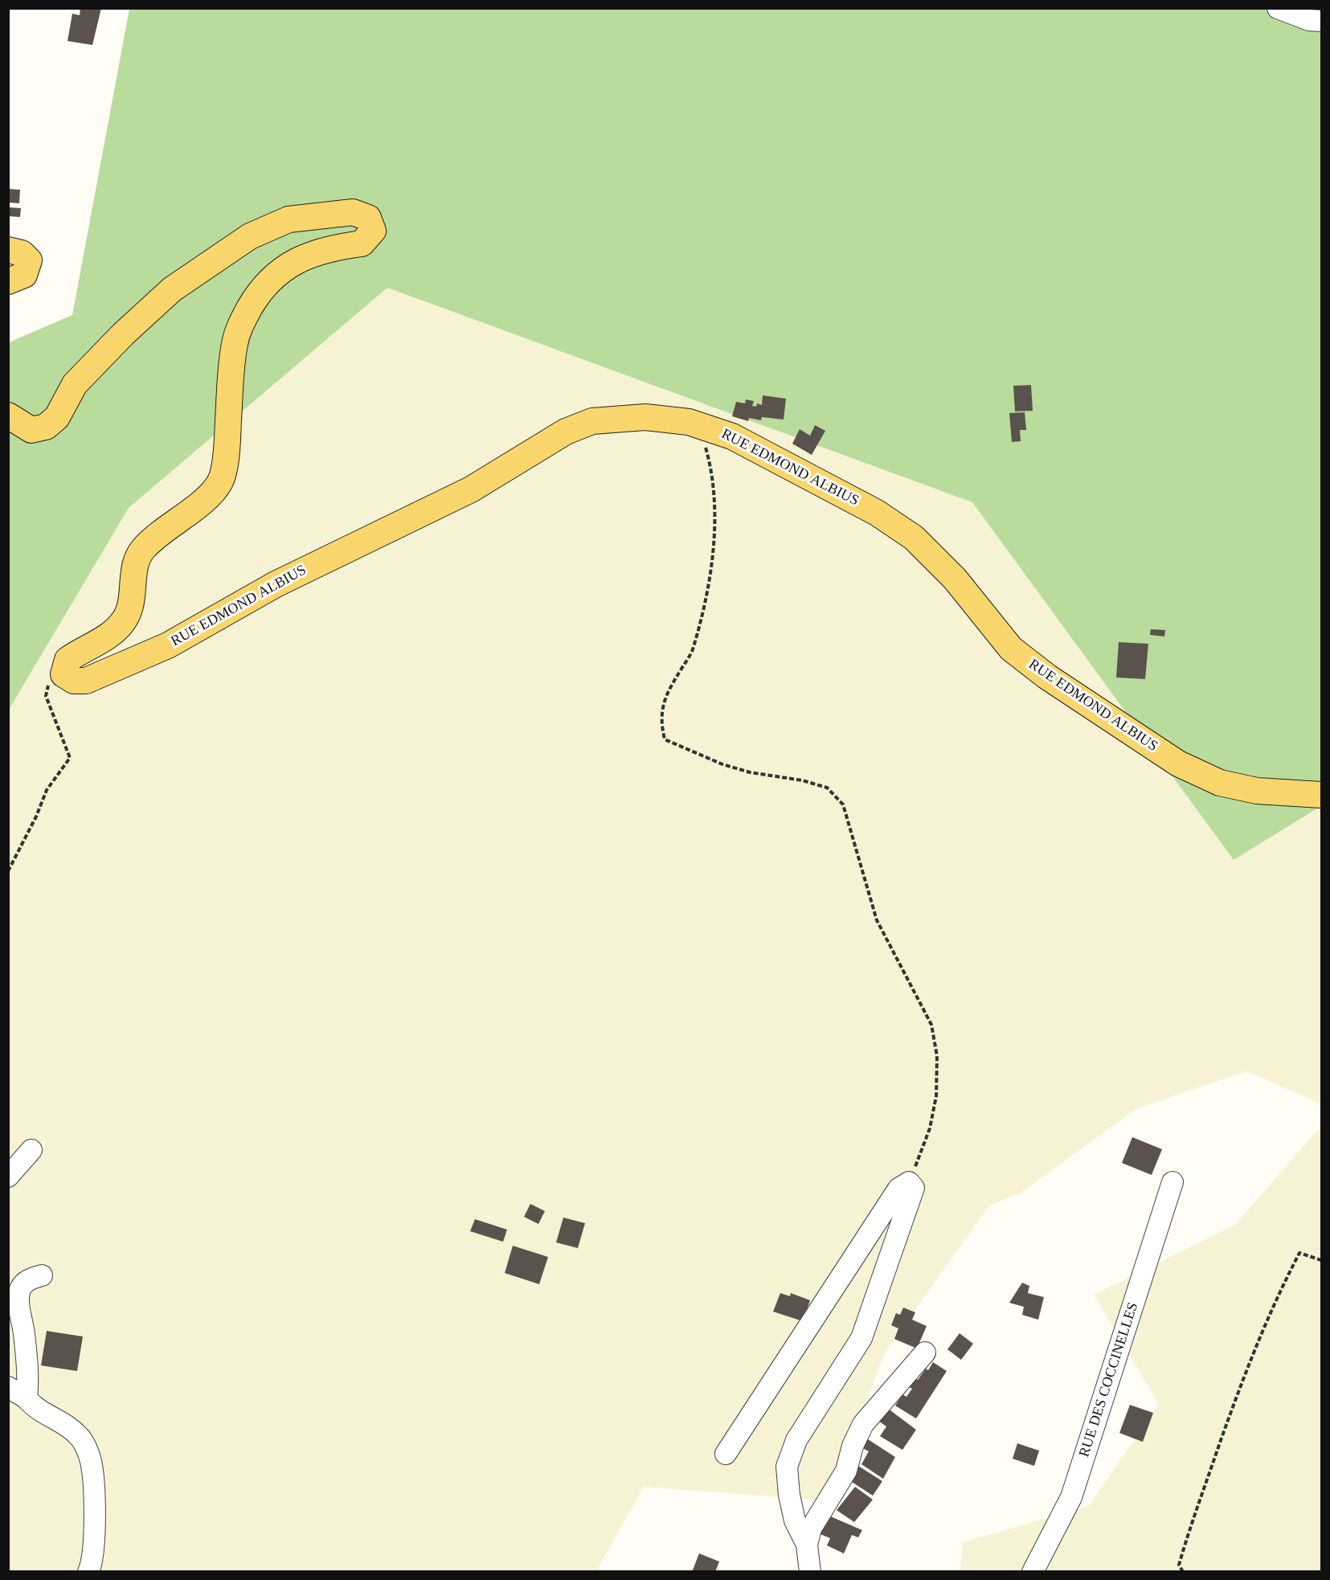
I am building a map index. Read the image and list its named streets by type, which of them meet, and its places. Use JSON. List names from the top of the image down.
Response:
{
  "streets": {
    "main road": ["RUE EDMOND ALBIUS"],
    "street": ["RUE DES COCCINELLES"]
  }
}
